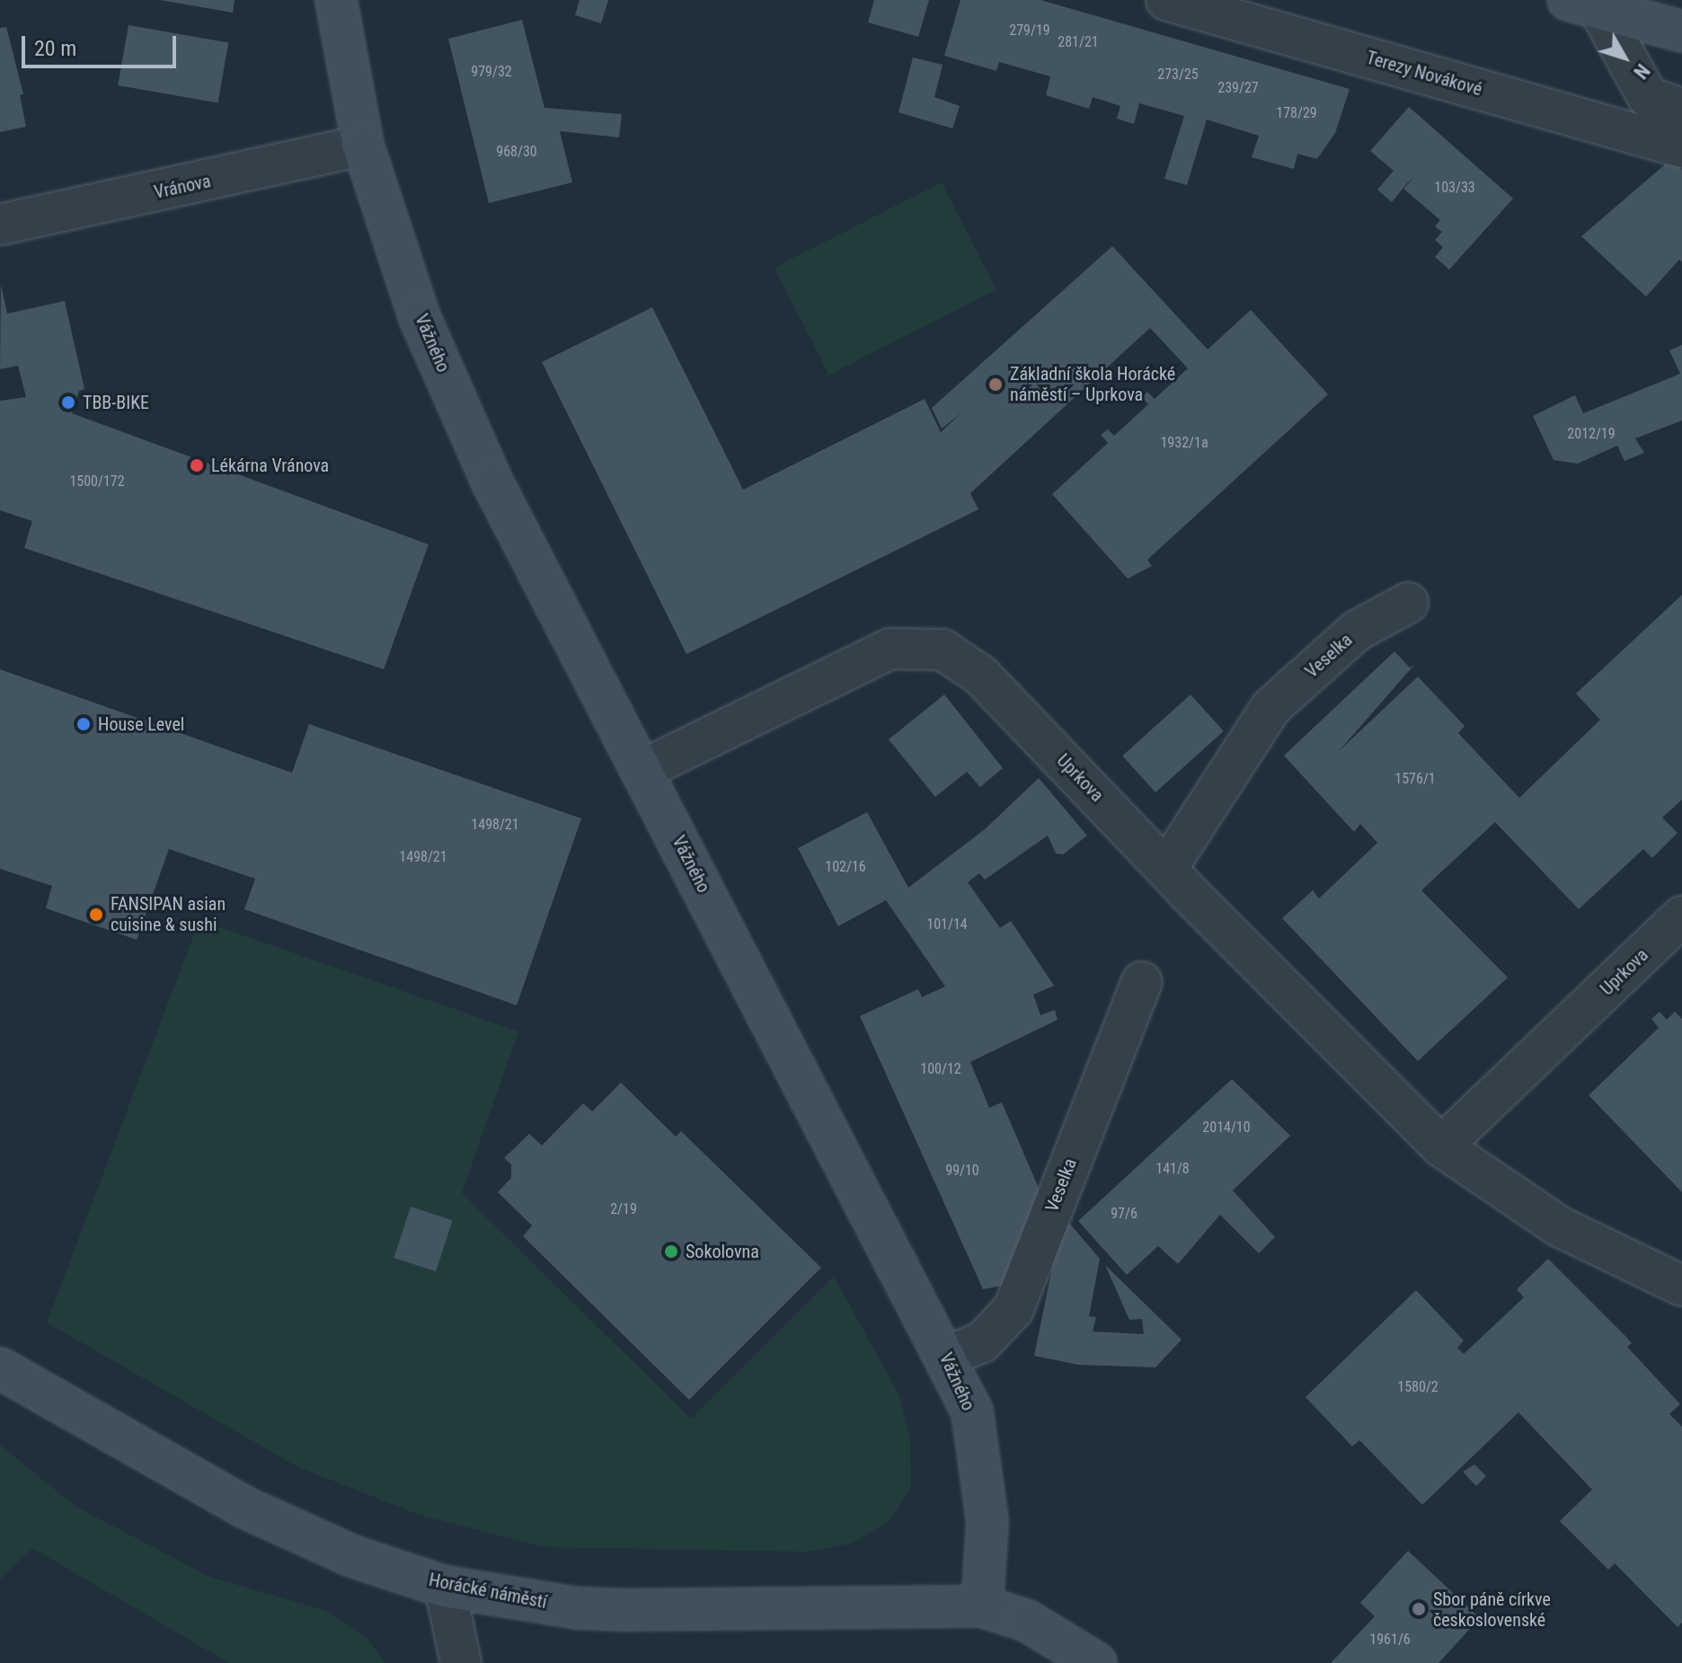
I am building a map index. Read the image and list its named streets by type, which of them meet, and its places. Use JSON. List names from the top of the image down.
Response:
{
  "streets": {
    "street": [
      "Terezy Novákové",
      "Vránova",
      "Vážného",
      "Veselka",
      "Uprkova",
      "Horácké náměstí"
    ]
  },
  "crossings": [
    ["Vránova", "Vážného"],
    ["Vážného", "Veselka"],
    ["Vážného", "Uprkova"],
    ["Vážného", "Horácké náměstí"],
    ["Veselka", "Uprkova"]
  ],
  "places": [
    "Základní škola Horácké náměstí – Uprkova",
    "TBB-BIKE",
    "Lékárna Vránova",
    "House Level",
    "FANSIPAN asian cuisine & sushi",
    "Sokolovna",
    "Sbor páně církve československé"
  ],
  "house_numbers": [
    "279/19",
    "281/21",
    "979/32",
    "273/25",
    "239/27",
    "178/29",
    "968/30",
    "103/33",
    "2012/19",
    "1932/1a",
    "1500/172",
    "1576/1",
    "1498/21",
    "1498/21",
    "102/16",
    "101/14",
    "100/12",
    "2014/10",
    "141/8",
    "99/10",
    "2/19",
    "97/6",
    "1580/2",
    "1961/6"
  ],
  "scale_bar": "20 m",
  "north": "bottom right"
}
